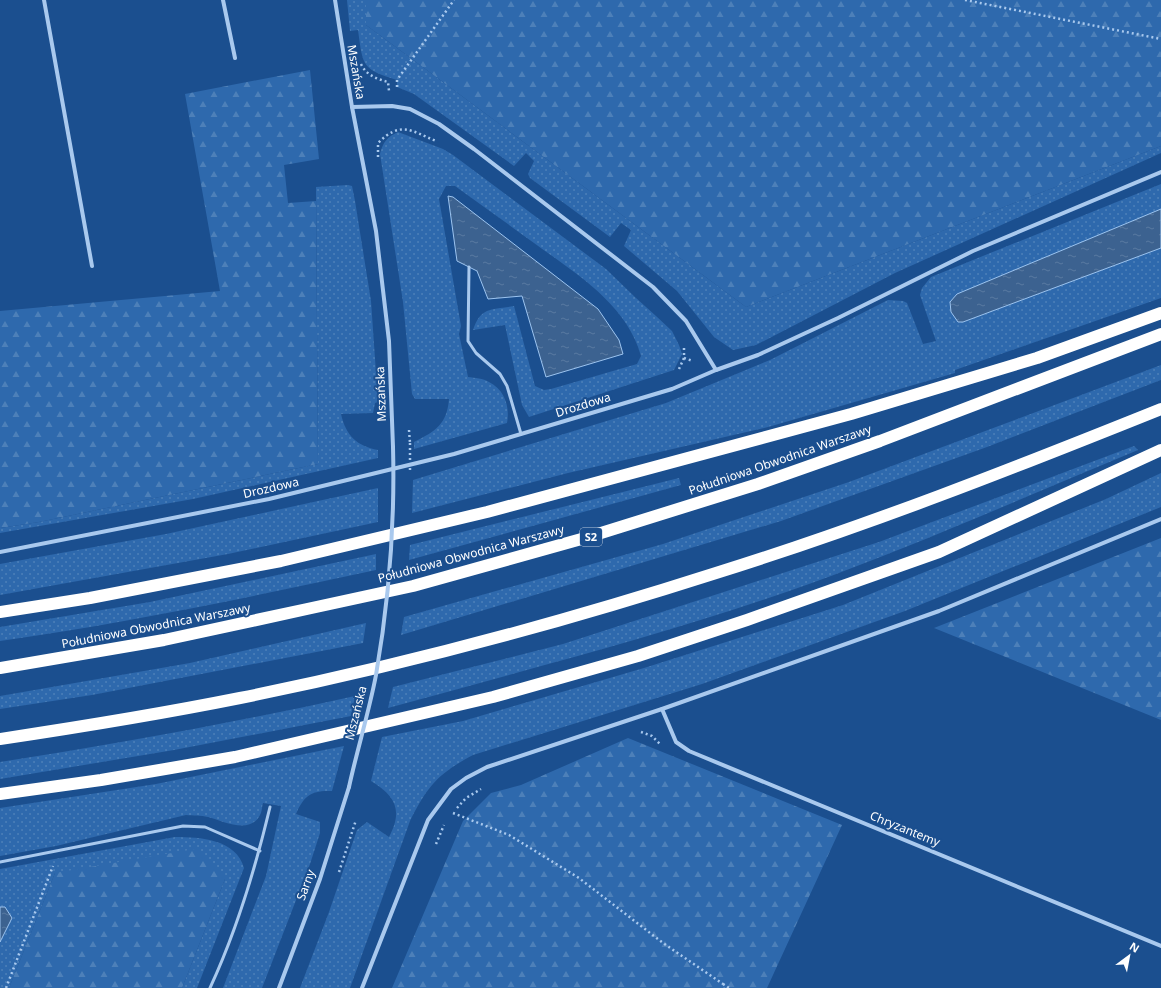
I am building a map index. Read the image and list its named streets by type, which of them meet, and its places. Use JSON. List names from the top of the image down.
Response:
{
  "streets": {
    "highway": ["Południowa Obwodnica Warszawy", "S2"],
    "street": [
      "Mszańska",
      "Drozdowa",
      "Chryzantemy",
      "Sarny"
    ]
  },
  "crossings": [
    ["Mszańska", "Sarny"]
  ],
  "north": "top right"
}
